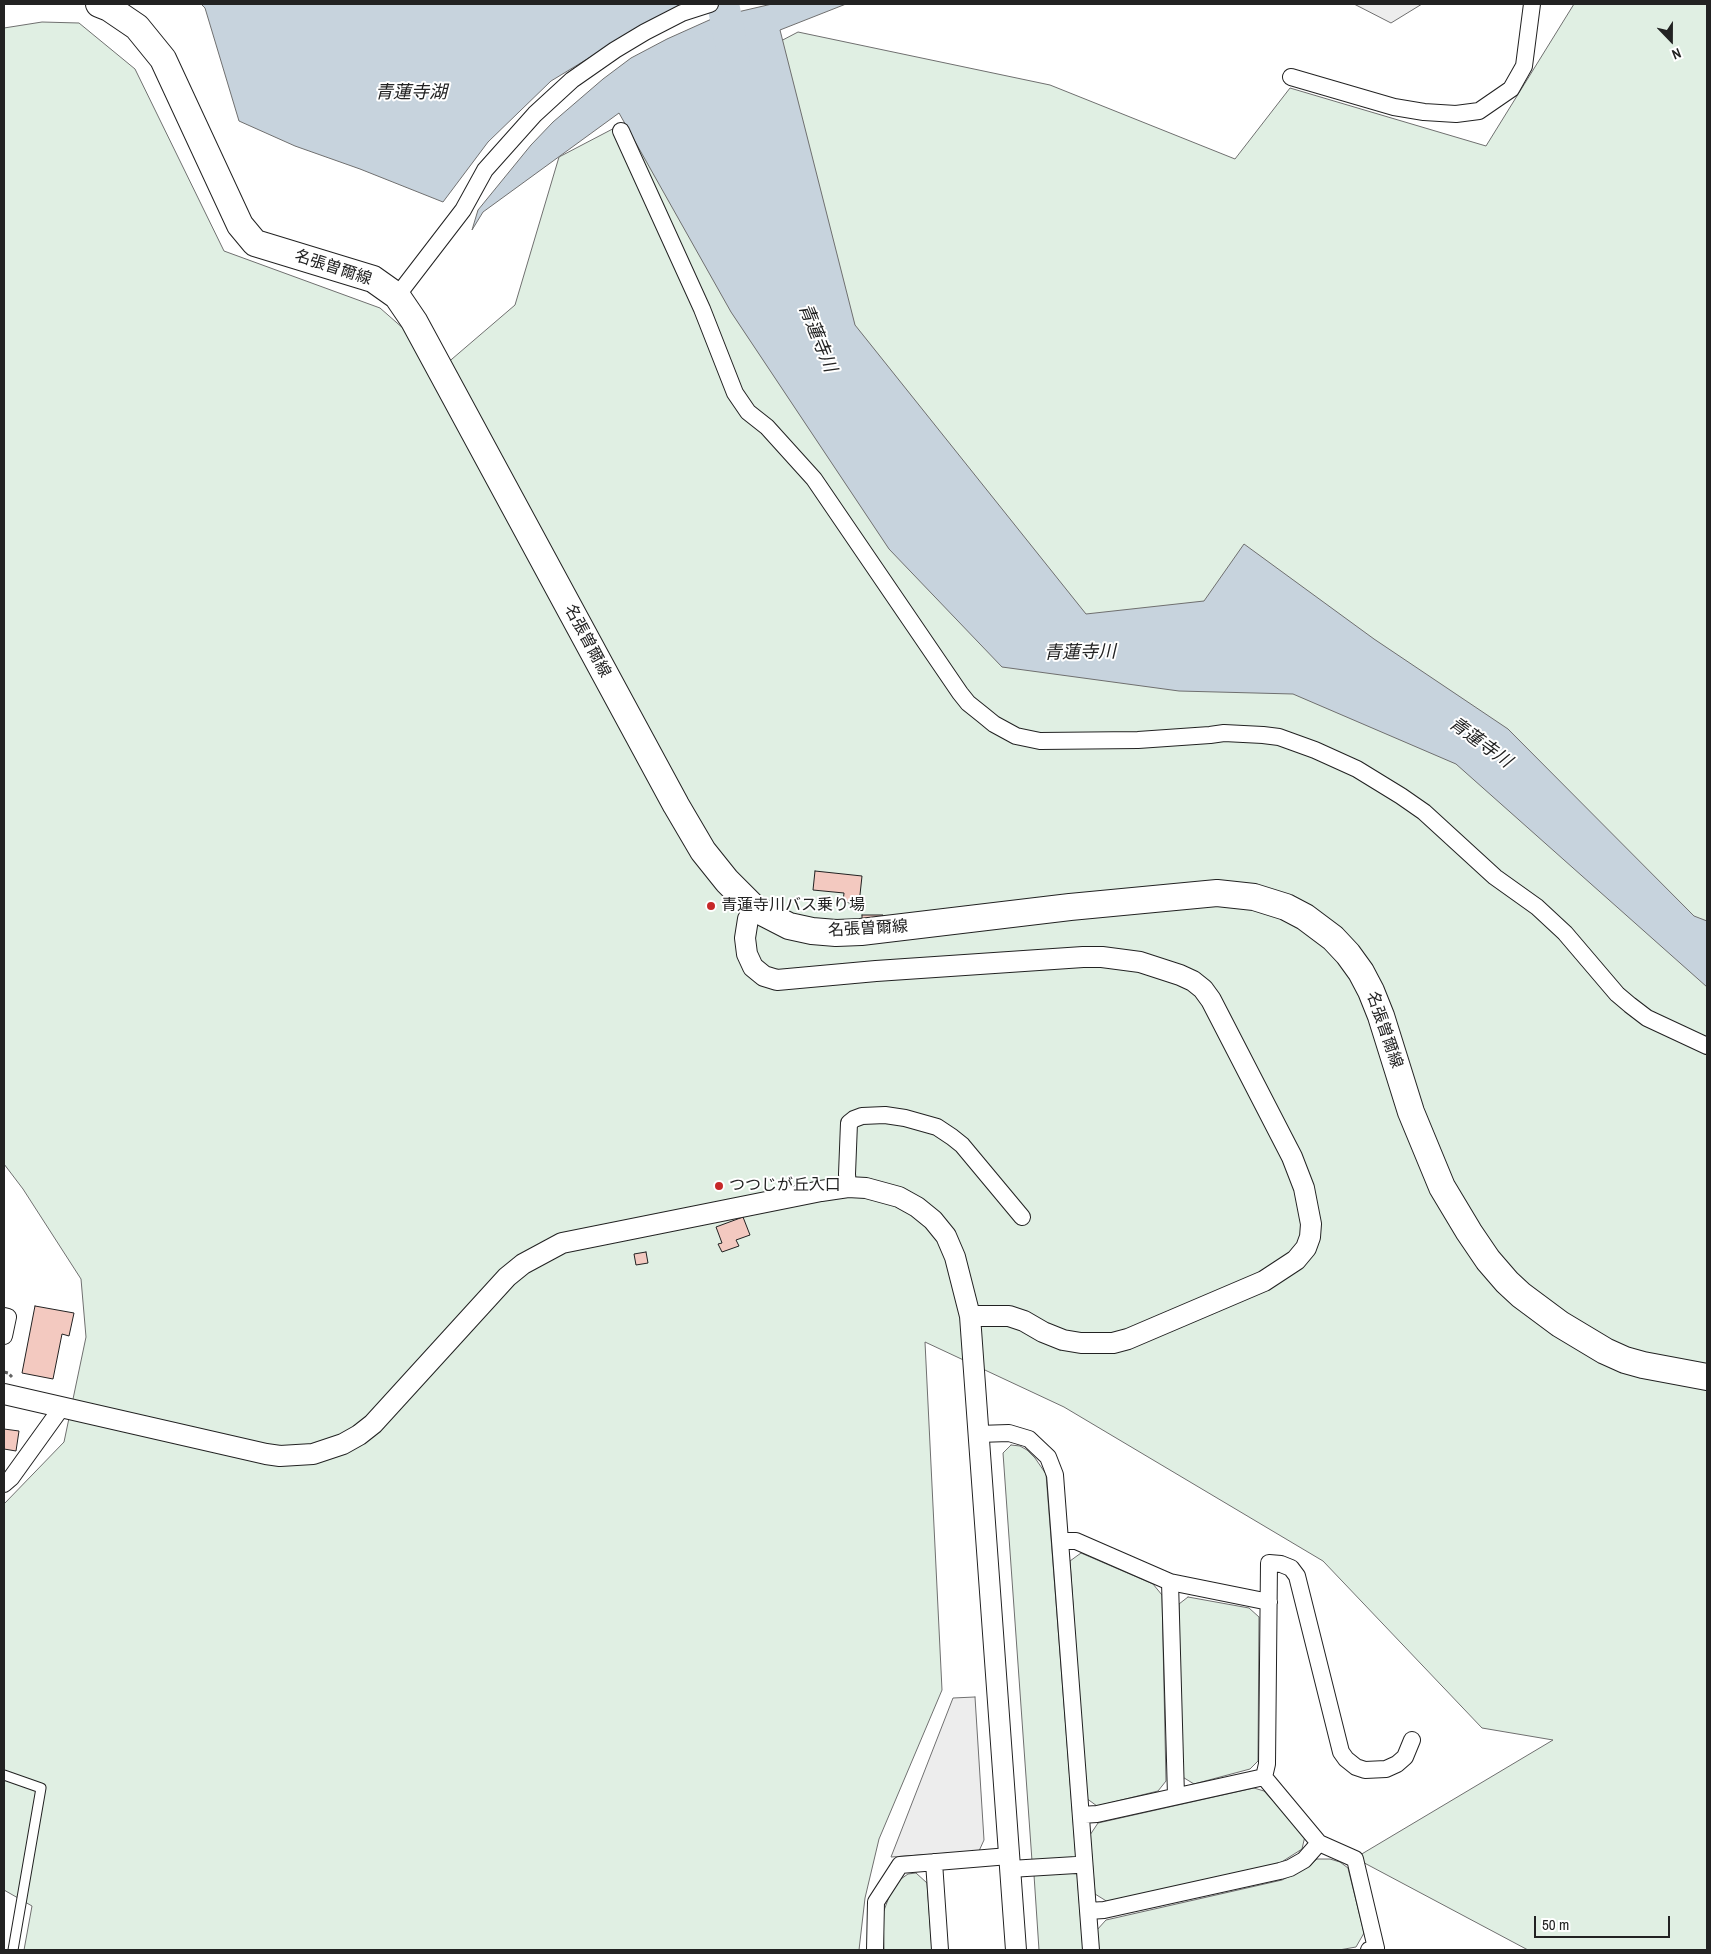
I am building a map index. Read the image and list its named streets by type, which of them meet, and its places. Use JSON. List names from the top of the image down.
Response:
{
  "streets": {
    "main road": ["名張曽爾線"]
  },
  "water": ["青蓮寺湖", "青蓮寺川"],
  "places": ["青蓮寺川バス乗り場", "つつじが丘入口"],
  "scale_bar": "50 m",
  "north": "bottom"
}
